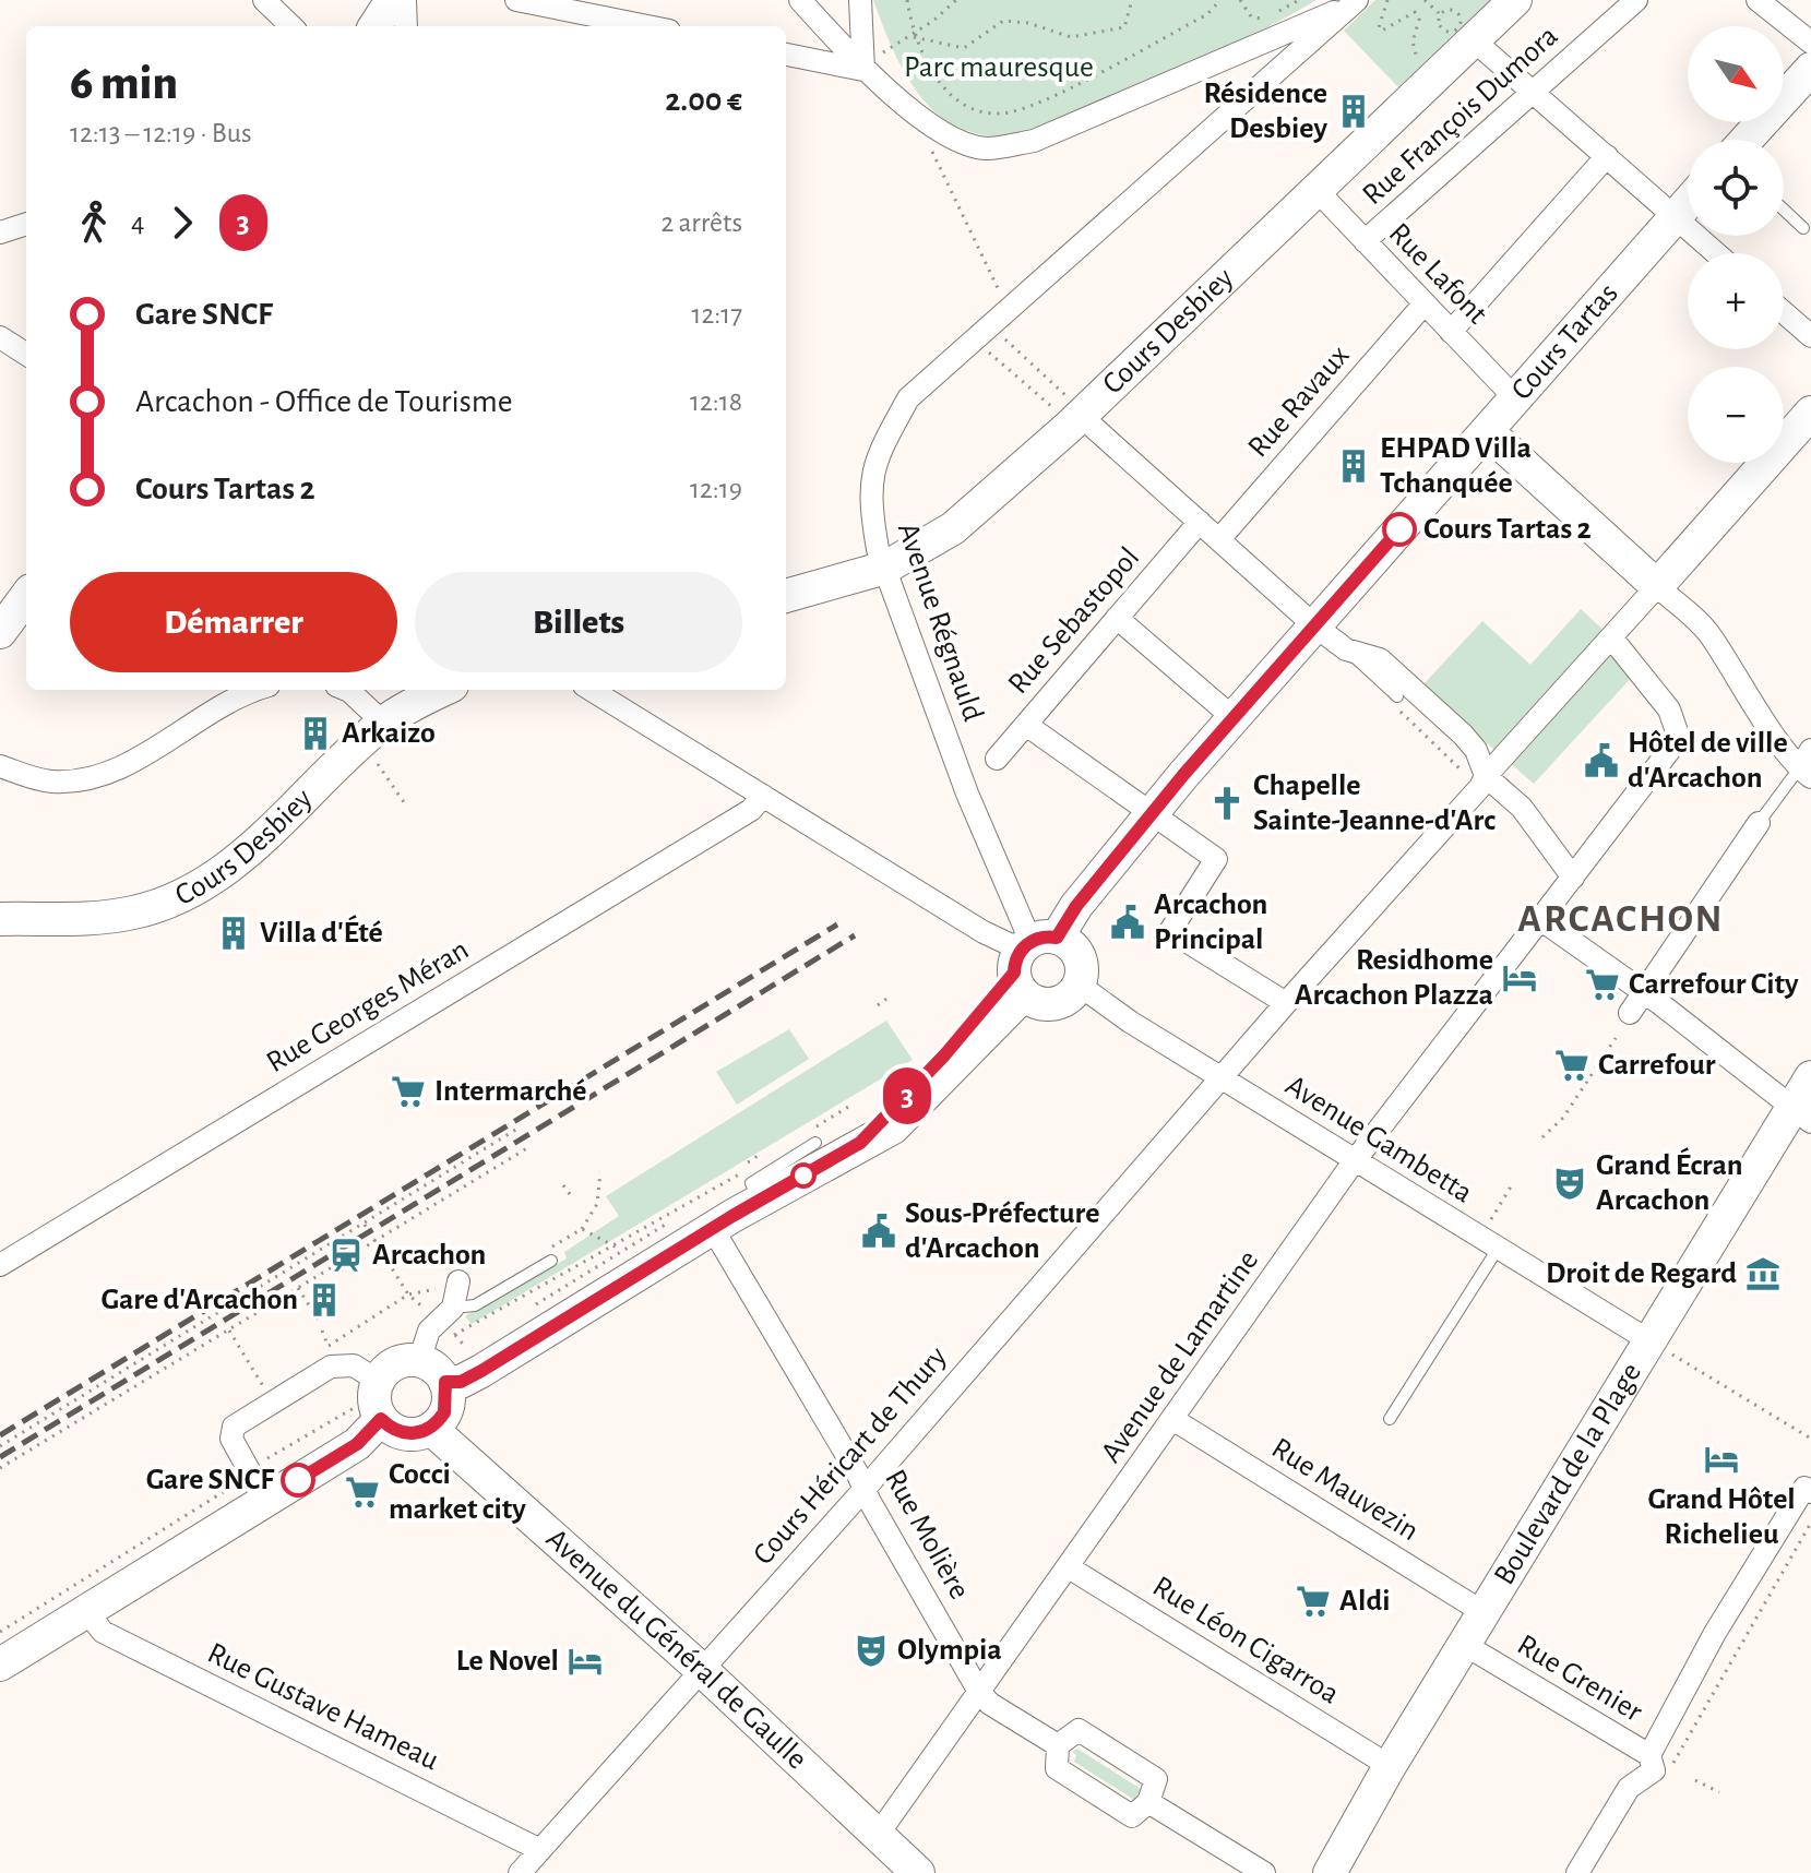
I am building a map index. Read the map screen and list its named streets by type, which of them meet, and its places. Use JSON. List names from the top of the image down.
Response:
{
  "streets": {
    "street": [
      "Rue François Dumora",
      "Rue Lafont",
      "Cours Desbiey",
      "Cours Tartas",
      "Rue Ravaux",
      "Rue Sebastopol",
      "Avenue Régnauld",
      "Rue Georges Méran",
      "Avenue Gambetta",
      "Avenue de Lamartine",
      "Cours Héricart de Thury",
      "Boulevard de la Plage",
      "Rue Mauvezin",
      "Rue Molière",
      "Rue Léon Cigarroa",
      "Avenue du Général de Gaulle",
      "Rue Grenier",
      "Rue Gustave Hameau"
    ]
  },
  "crossings": [
    ["Rue François Dumora", "Rue Lafont"],
    ["Rue Lafont", "Cours Desbiey"],
    ["Rue Lafont", "Cours Tartas"],
    ["Rue Lafont", "Rue Ravaux"],
    ["Cours Desbiey", "Avenue Régnauld"],
    ["Cours Tartas", "Avenue Régnauld"],
    ["Cours Tartas", "Rue Molière"],
    ["Cours Tartas", "Avenue du Général de Gaulle"],
    ["Avenue Gambetta", "Avenue de Lamartine"],
    ["Avenue Gambetta", "Cours Héricart de Thury"],
    ["Avenue Gambetta", "Boulevard de la Plage"],
    ["Avenue de Lamartine", "Cours Héricart de Thury"],
    ["Avenue de Lamartine", "Rue Mauvezin"],
    ["Avenue de Lamartine", "Rue Molière"],
    ["Avenue de Lamartine", "Rue Léon Cigarroa"],
    ["Avenue de Lamartine", "Avenue du Général de Gaulle"],
    ["Cours Héricart de Thury", "Rue Molière"],
    ["Cours Héricart de Thury", "Avenue du Général de Gaulle"],
    ["Cours Héricart de Thury", "Rue Gustave Hameau"],
    ["Boulevard de la Plage", "Rue Mauvezin"],
    ["Boulevard de la Plage", "Rue Léon Cigarroa"],
    ["Boulevard de la Plage", "Rue Grenier"]
  ],
  "districts": ["ARCACHON"],
  "parks": ["Parc mauresque"],
  "places": {
    "building": [
      "Résidence Desbiey",
      "EHPAD Villa Tchanquée",
      "Arkaizo",
      "Villa d'Été",
      "Gare d'Arcachon"
    ],
    "other": ["Cours Tartas 2", "Gare SNCF"],
    "public building": ["Hôtel de ville d'Arcachon", "Arcachon Principal", "Sous-Préfecture d'Arcachon"],
    "church": ["Chapelle Sainte-Jeanne-d'Arc"],
    "hotel": ["Residhome Arcachon Plazza", "Grand Hôtel Richelieu", "Le Novel"],
    "supermarket": [
      "Carrefour City",
      "Carrefour",
      "Intermarché",
      "Cocci market city",
      "Aldi"
    ],
    "theatre": ["Grand Écran Arcachon", "Olympia"],
    "station": ["Arcachon"],
    "museum": ["Droit de Regard"]
  },
  "lines": ["bus line 3"],
  "north": "bottom right",
  "page": {
    "on_map": "3",
    "map_buttons": ["+", "−"],
    "heading": ["6 min", "12:13 – 12:19 · Bus", "2.00 €"],
    "legs": ["4", "3", "2 arrêts"],
    "list": [
      {
        "name": "Gare SNCF",
        "value": "12:17"
      },
      {
        "name": "Arcachon - Office de Tourisme",
        "value": "12:18"
      },
      {
        "name": "Cours Tartas 2",
        "value": "12:19"
      }
    ],
    "buttons": ["Démarrer", "Billets"]
  }
}
